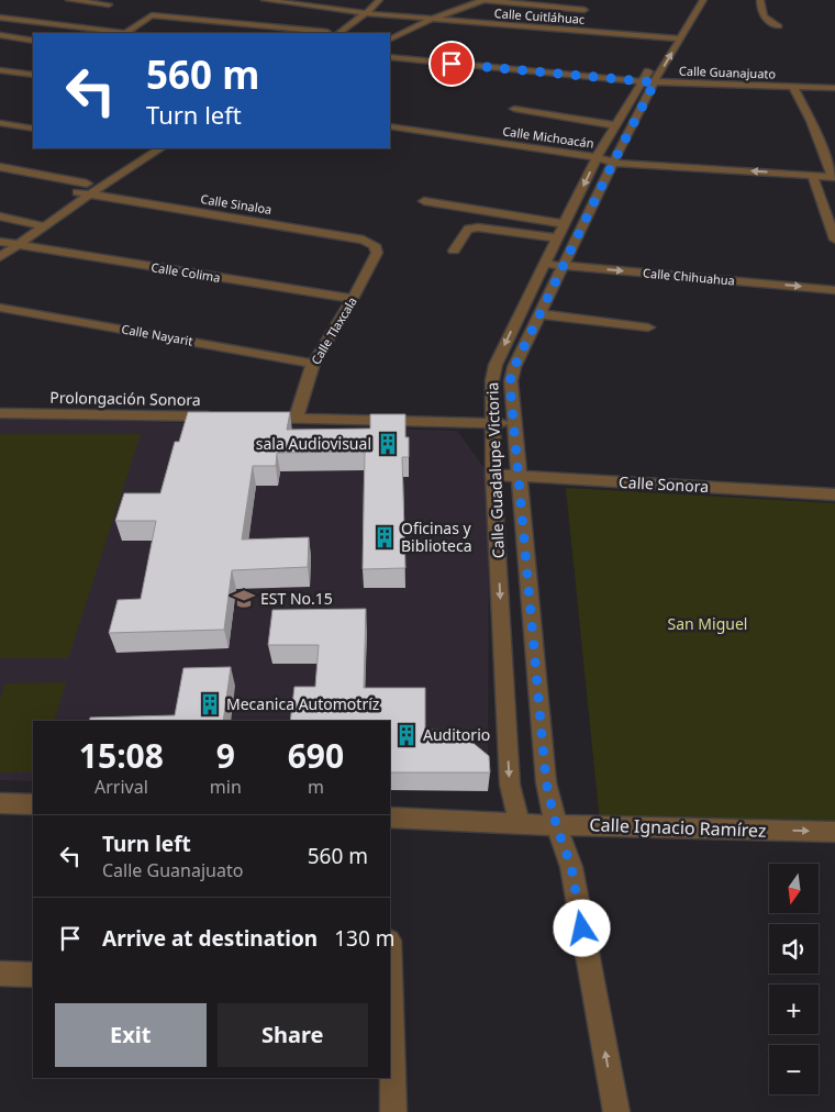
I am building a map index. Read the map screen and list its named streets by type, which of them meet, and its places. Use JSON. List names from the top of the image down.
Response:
{
  "streets": {
    "street": [
      "Calle Cuitláhuac",
      "Calle Guanajuato",
      "Calle Michoacán",
      "Calle Sinaloa",
      "Calle Colima",
      "Calle Chihuahua",
      "Calle Tlaxcala",
      "Calle Nayarit",
      "Prolongación Sonora",
      "Calle Guadalupe Victoria",
      "Calle Sonora",
      "Calle Ignacio Ramírez"
    ]
  },
  "crossings": [
    ["Calle Cuitláhuac", "Calle Guadalupe Victoria"],
    ["Calle Guanajuato", "Calle Guadalupe Victoria"],
    ["Calle Michoacán", "Calle Guadalupe Victoria"],
    ["Calle Sinaloa", "Calle Tlaxcala"],
    ["Calle Colima", "Calle Tlaxcala"],
    ["Calle Chihuahua", "Calle Guadalupe Victoria"],
    ["Calle Tlaxcala", "Calle Nayarit"],
    ["Calle Guadalupe Victoria", "Calle Sonora"],
    ["Calle Guadalupe Victoria", "Calle Ignacio Ramírez"]
  ],
  "one_way": ["Calle Michoacán", "Calle Ignacio Ramírez"],
  "parks": ["San Miguel"],
  "places": {
    "building": [
      "sala Audiovisual",
      "Oficinas y Biblioteca",
      "Mecanica Automotríz",
      "Auditorio"
    ],
    "school or university": ["EST No.15"]
  },
  "north": "bottom",
  "page": {
    "turn": ["560 m", "Turn left"],
    "eta": [
      "15:08",
      "Arrival",
      "9",
      "min",
      "690",
      "m"
    ],
    "list": [
      {
        "name": "Turn left",
        "note": "Calle Guanajuato",
        "value": "560 m"
      },
      {
        "name": "Arrive at destination",
        "value": "130 m"
      }
    ],
    "map_buttons": ["+", "−"],
    "buttons": ["Exit", "Share"]
  }
}
